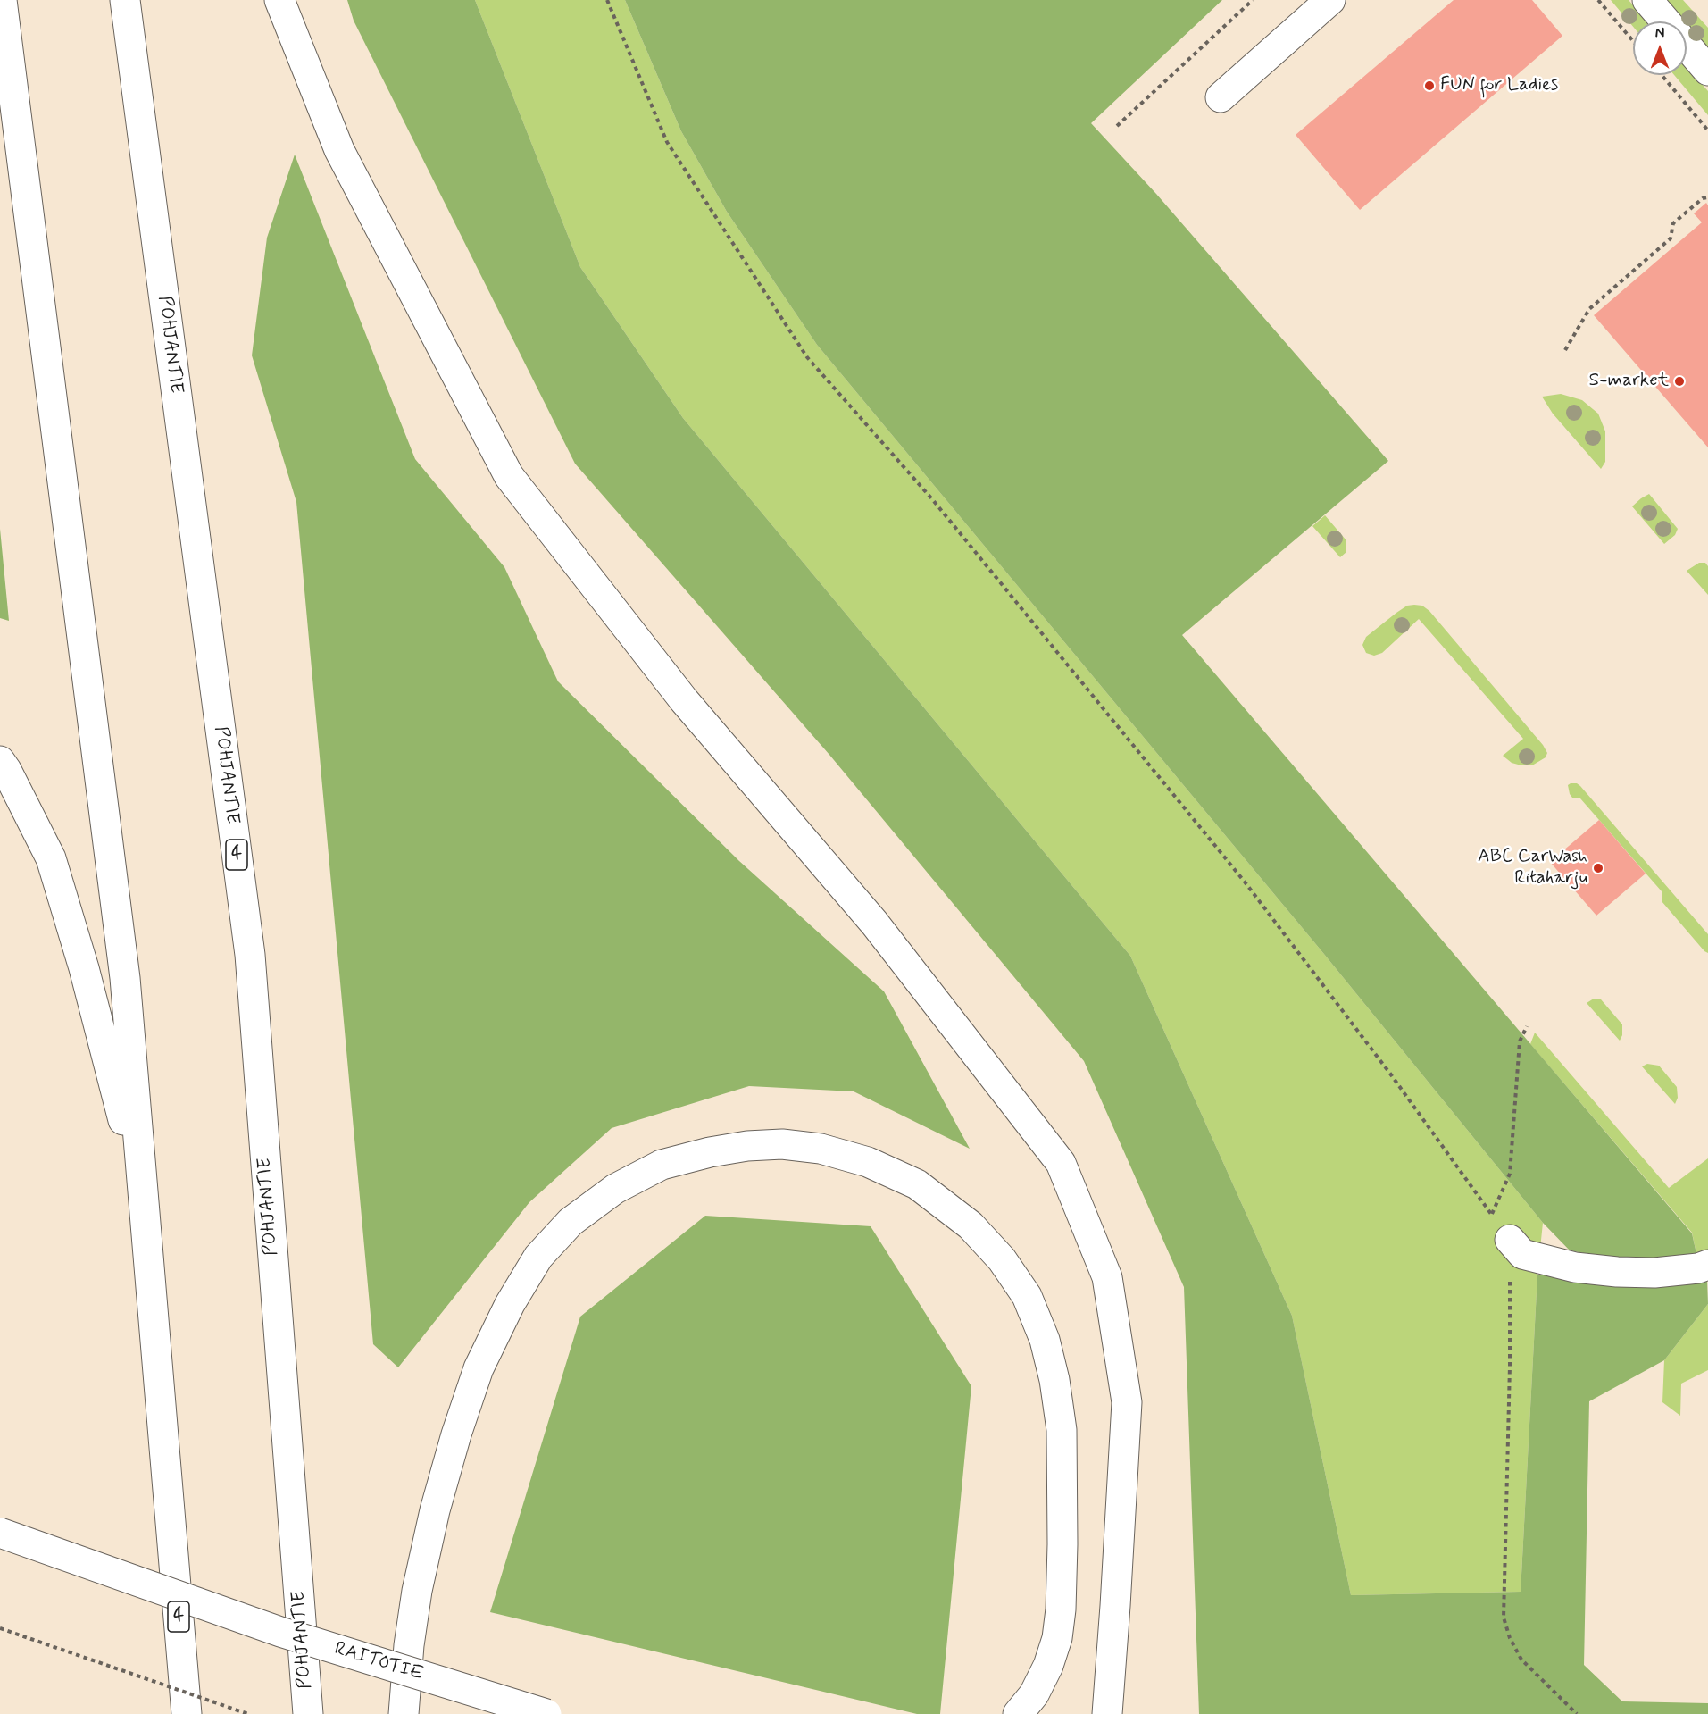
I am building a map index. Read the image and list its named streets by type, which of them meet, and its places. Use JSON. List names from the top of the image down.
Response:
{
  "streets": {
    "main road": ["POHJANTIE", "4", "RAITOTIE"]
  },
  "places": ["FUN for Ladies", "S-market", "ABC CarWash Ritaharju"],
  "north": "top"
}
